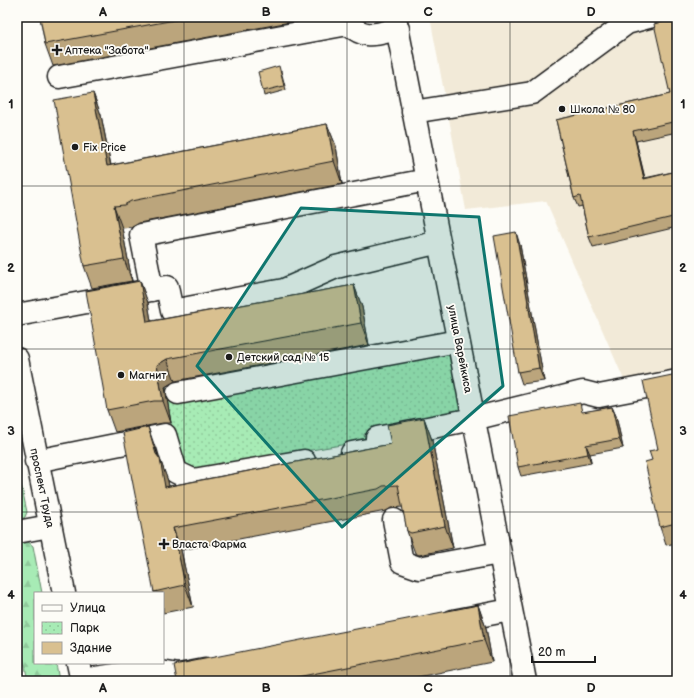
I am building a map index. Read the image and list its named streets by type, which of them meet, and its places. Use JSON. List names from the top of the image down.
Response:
{
  "streets": {
    "street": ["улица Варейкиса", "проспект Труда"]
  },
  "places": {
    "health": ["Аптека \"Забота\"", "Власта Фарма"],
    "other": [
      "Школа № 80",
      "Fix Price",
      "Детский сад № 15",
      "Магнит"
    ]
  },
  "legend": ["Улица", "Парк", "Здание"],
  "scale_bar": "20 m",
  "grid": {
    "columns": [
      "A",
      "B",
      "C",
      "D"
    ],
    "rows": [
      "1",
      "2",
      "3",
      "4"
    ]
  }
}
